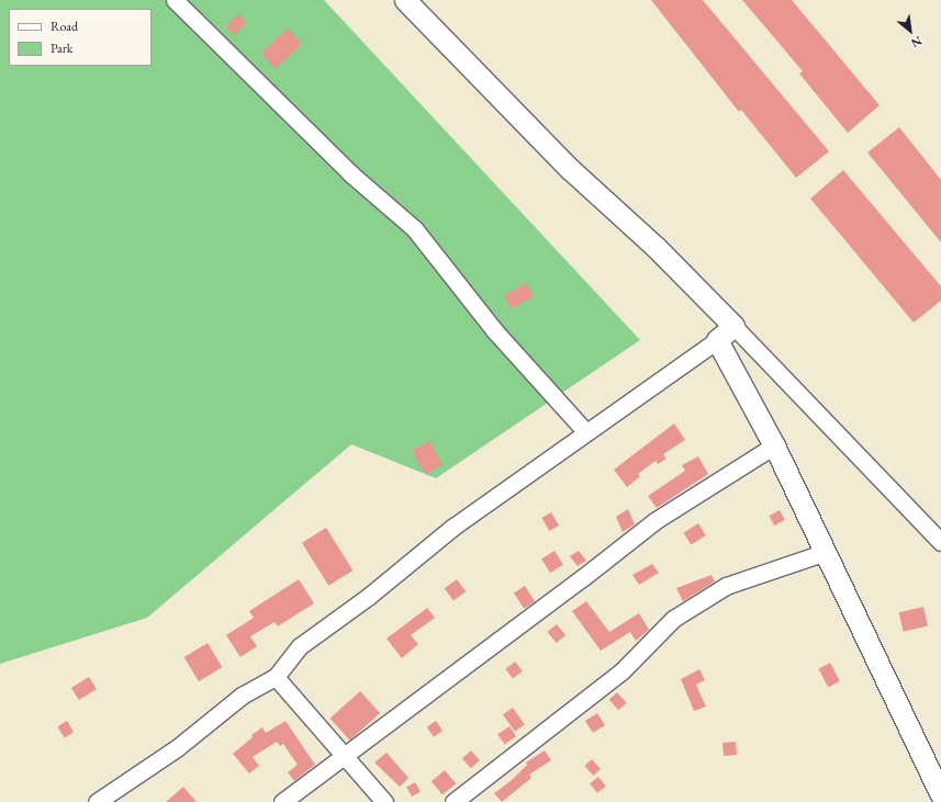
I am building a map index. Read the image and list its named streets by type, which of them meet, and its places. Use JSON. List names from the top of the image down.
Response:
{
  "legend": ["Road", "Park"],
  "north": "bottom right"
}
